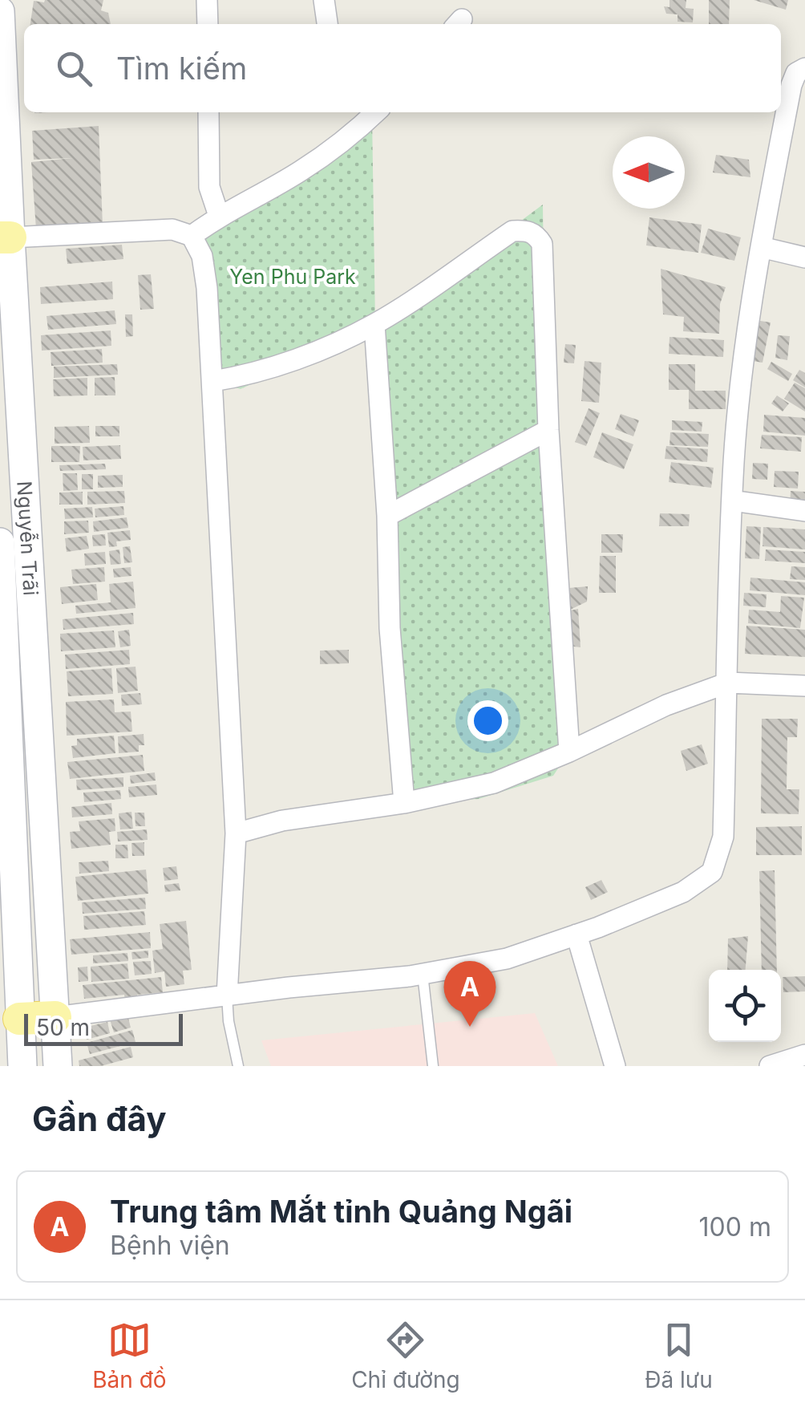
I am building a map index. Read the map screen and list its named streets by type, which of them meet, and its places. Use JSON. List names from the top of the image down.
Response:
{
  "streets": {
    "main road": ["Nguyễn Trãi"]
  },
  "parks": ["Yen Phu Park"],
  "scale_bar": "50 m",
  "north": "left",
  "page": {
    "search": "Tìm kiếm",
    "pins": "A",
    "scale": "50 m",
    "heading": "Gần đây",
    "list": [
      {
        "mark": "A",
        "name": "Trung tâm Mắt tỉnh Quảng Ngãi",
        "note": "Bệnh viện",
        "value": "100 m"
      }
    ],
    "nav": ["Bản đồ", "Chỉ đường", "Đã lưu"]
  }
}
